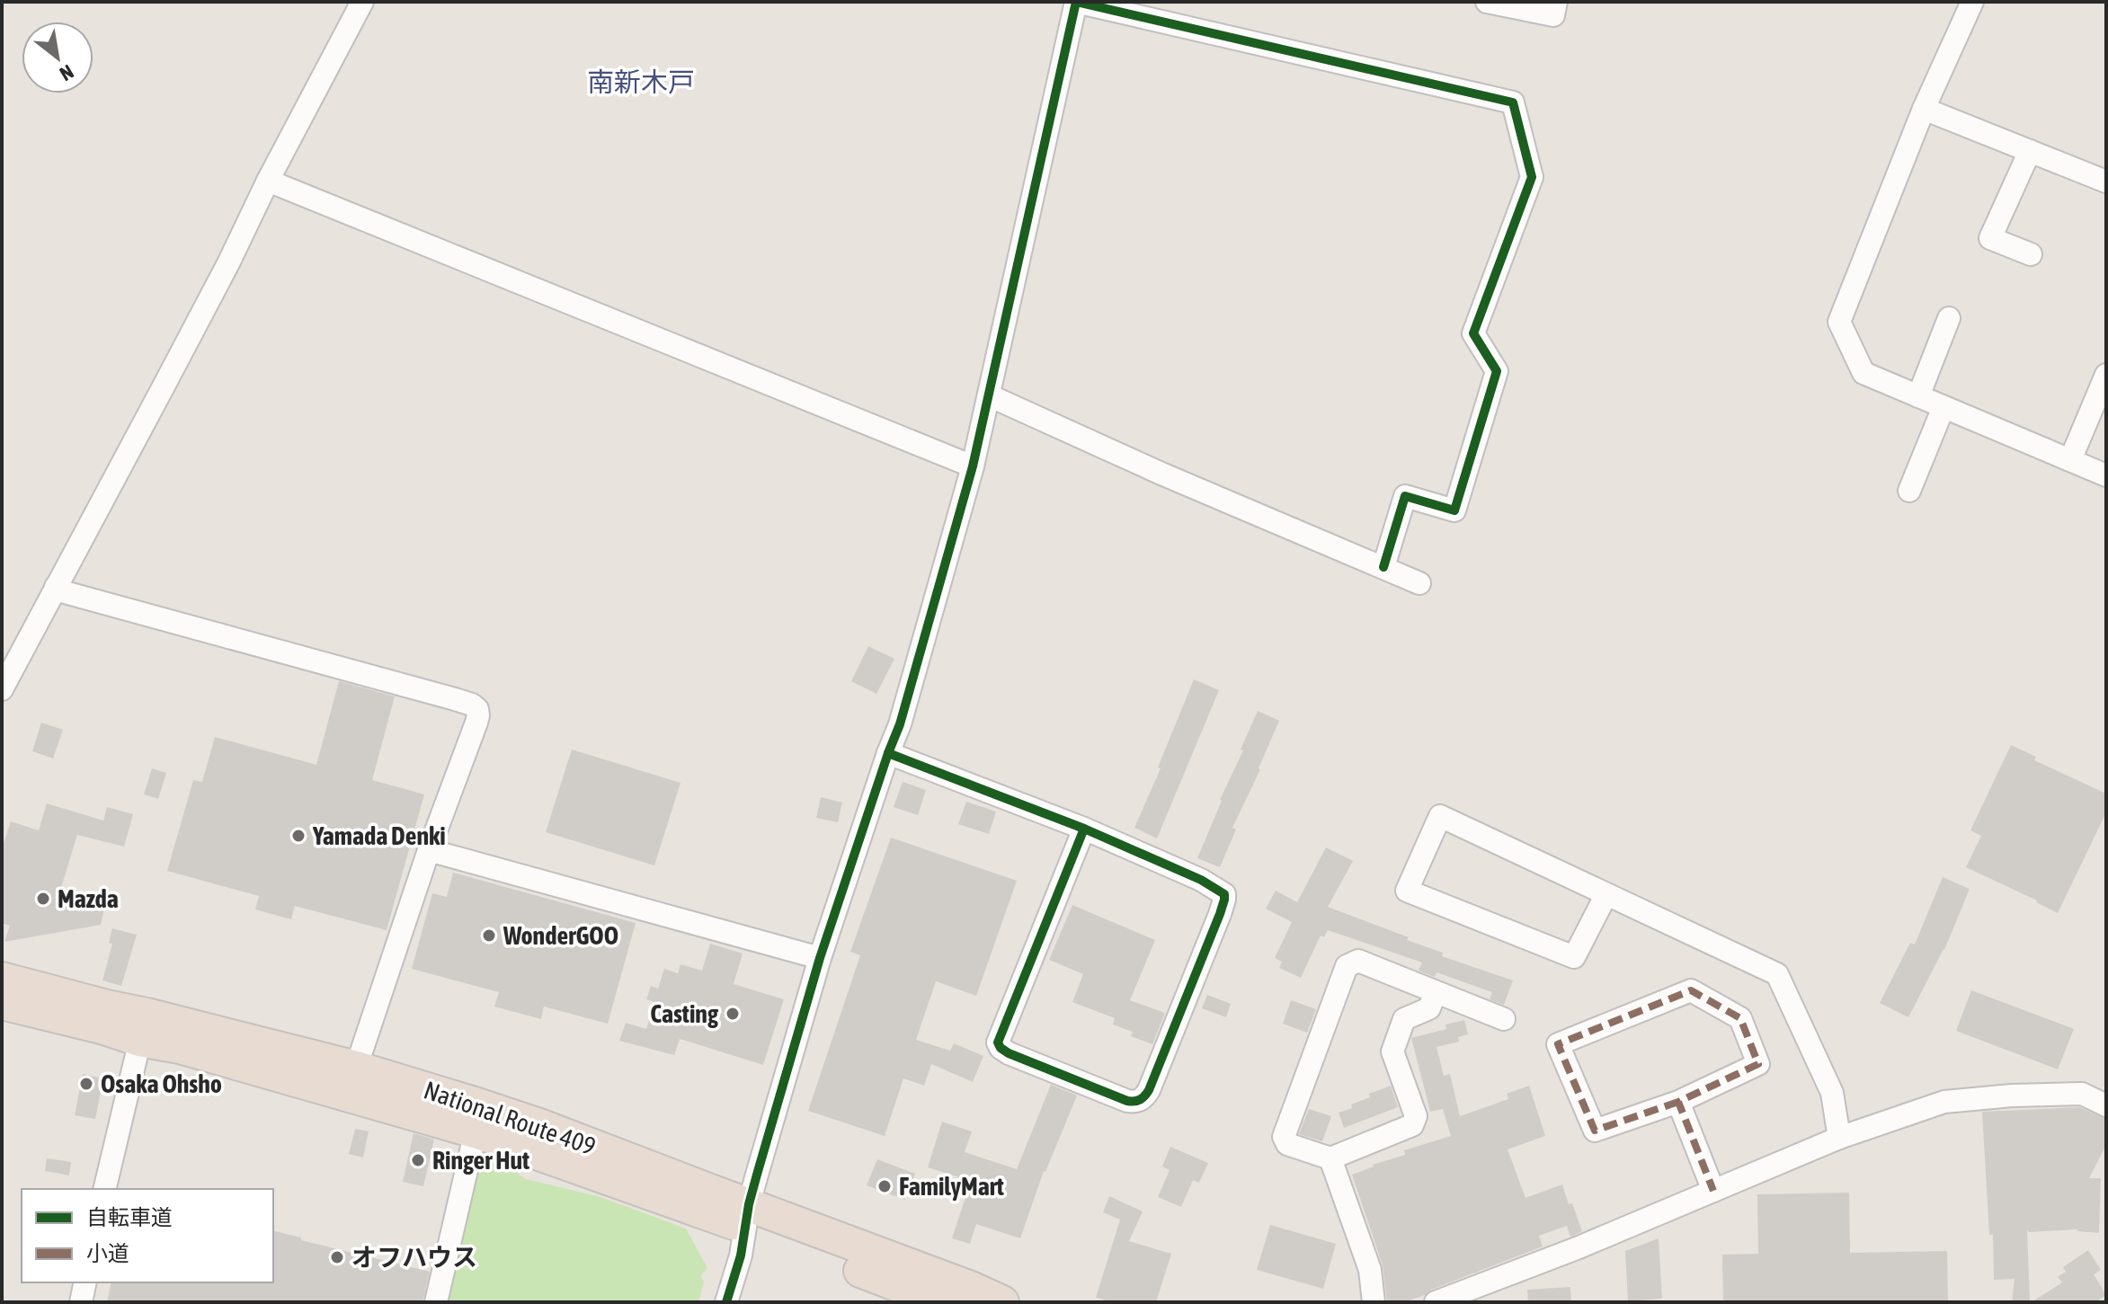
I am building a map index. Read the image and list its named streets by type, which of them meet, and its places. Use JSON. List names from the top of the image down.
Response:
{
  "streets": {
    "highway": ["National Route 409"]
  },
  "districts": ["南新木戸"],
  "places": [
    "Yamada Denki",
    "Mazda",
    "WonderGOO",
    "Casting",
    "Osaka Ohsho",
    "Ringer Hut",
    "FamilyMart",
    "オフハウス"
  ],
  "legend": ["自転車道", "小道"],
  "north": "bottom right"
}
